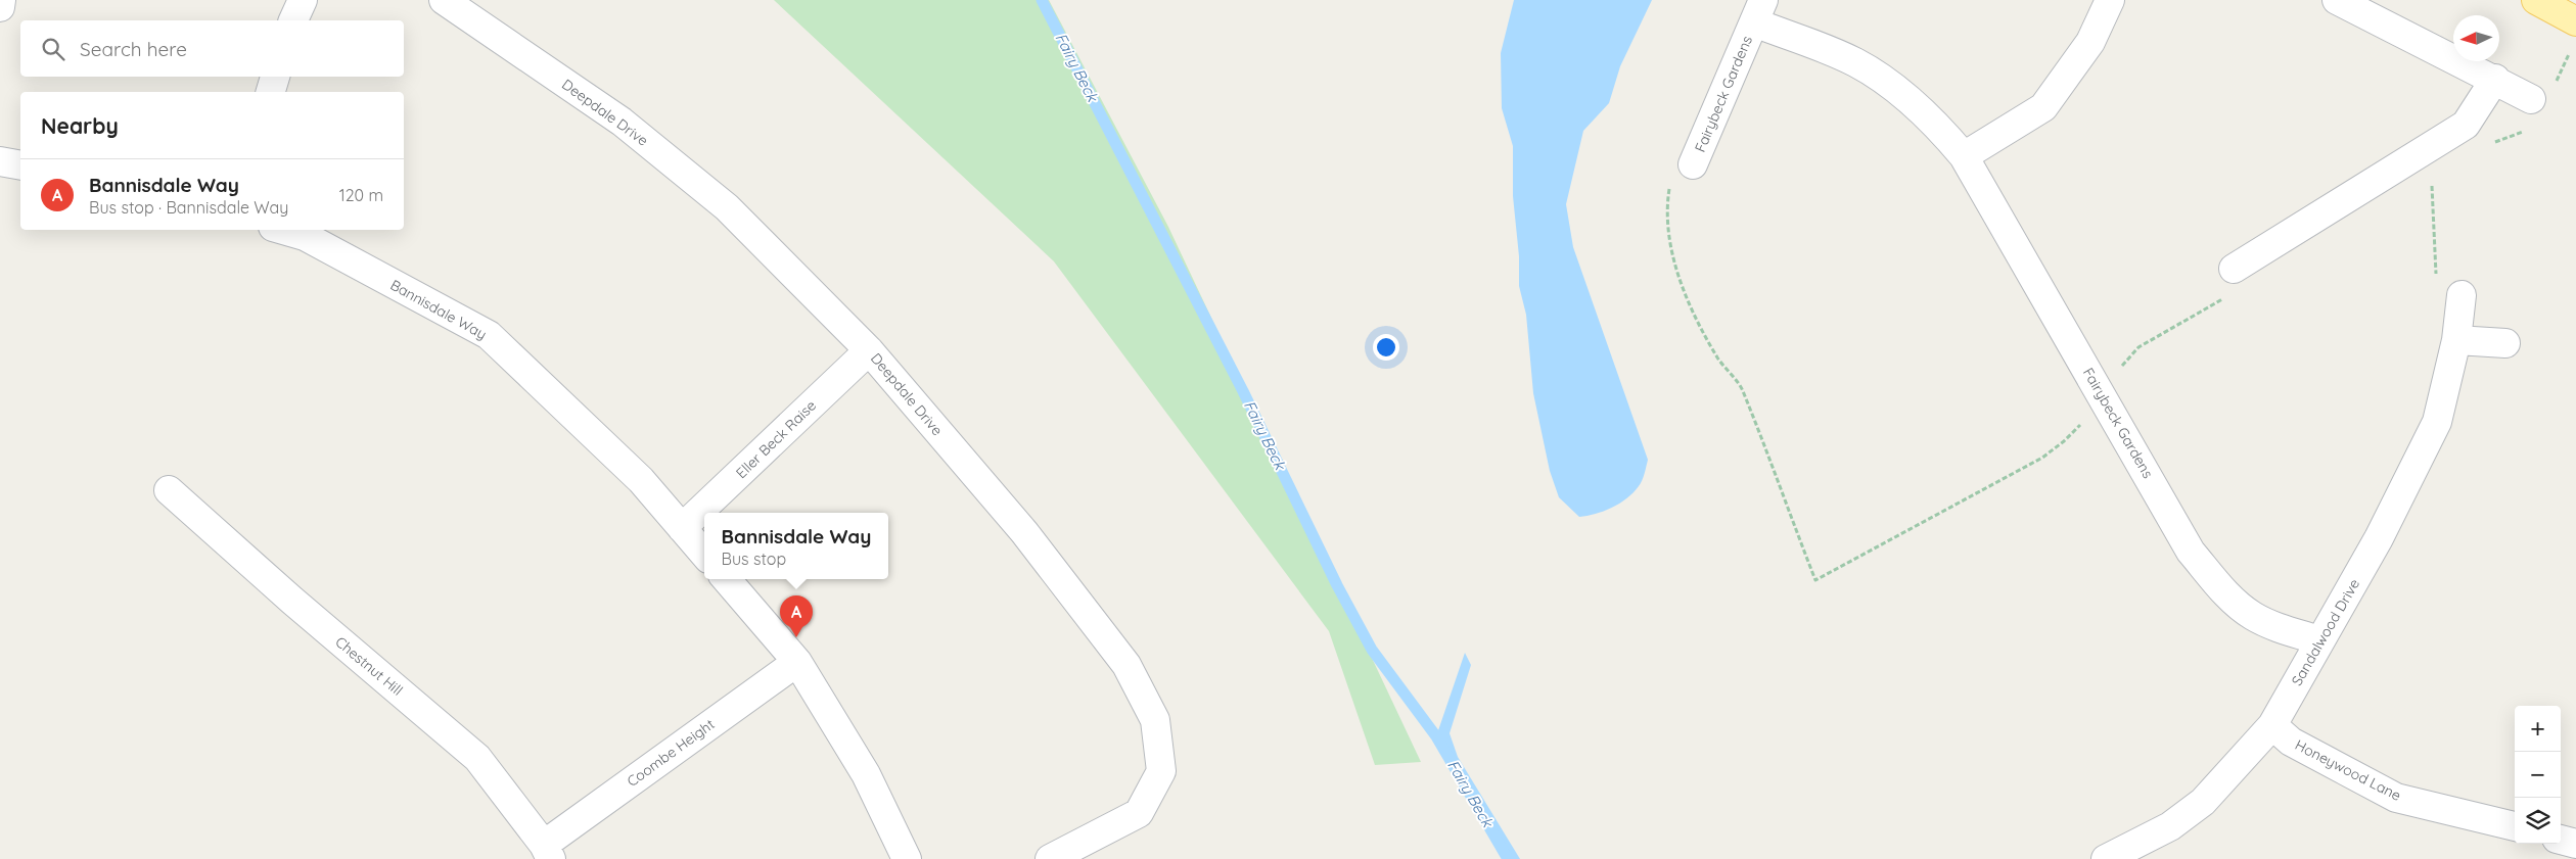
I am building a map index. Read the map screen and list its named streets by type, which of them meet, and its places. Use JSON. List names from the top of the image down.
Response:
{
  "streets": {
    "street": [
      "Fairybeck Gardens",
      "Deepdale Drive",
      "Bannisdale Way",
      "Eller Beck Raise",
      "Sandalwood Drive",
      "Chestnut Hill",
      "Coombe Height",
      "Honeywood Lane"
    ]
  },
  "crossings": [
    ["Fairybeck Gardens", "Sandalwood Drive"],
    ["Deepdale Drive", "Eller Beck Raise"],
    ["Bannisdale Way", "Eller Beck Raise"],
    ["Sandalwood Drive", "Honeywood Lane"],
    ["Chestnut Hill", "Coombe Height"]
  ],
  "water": ["Fairy Beck"],
  "north": "left",
  "page": {
    "search": "Search here",
    "heading": "Nearby",
    "list": [
      {
        "mark": "A",
        "name": "Bannisdale Way",
        "note": "Bus stop · Bannisdale Way",
        "value": "120 m"
      }
    ],
    "popup": ["Bannisdale Way", "Bus stop"],
    "pins": "A",
    "map_buttons": ["+", "−"]
  }
}
